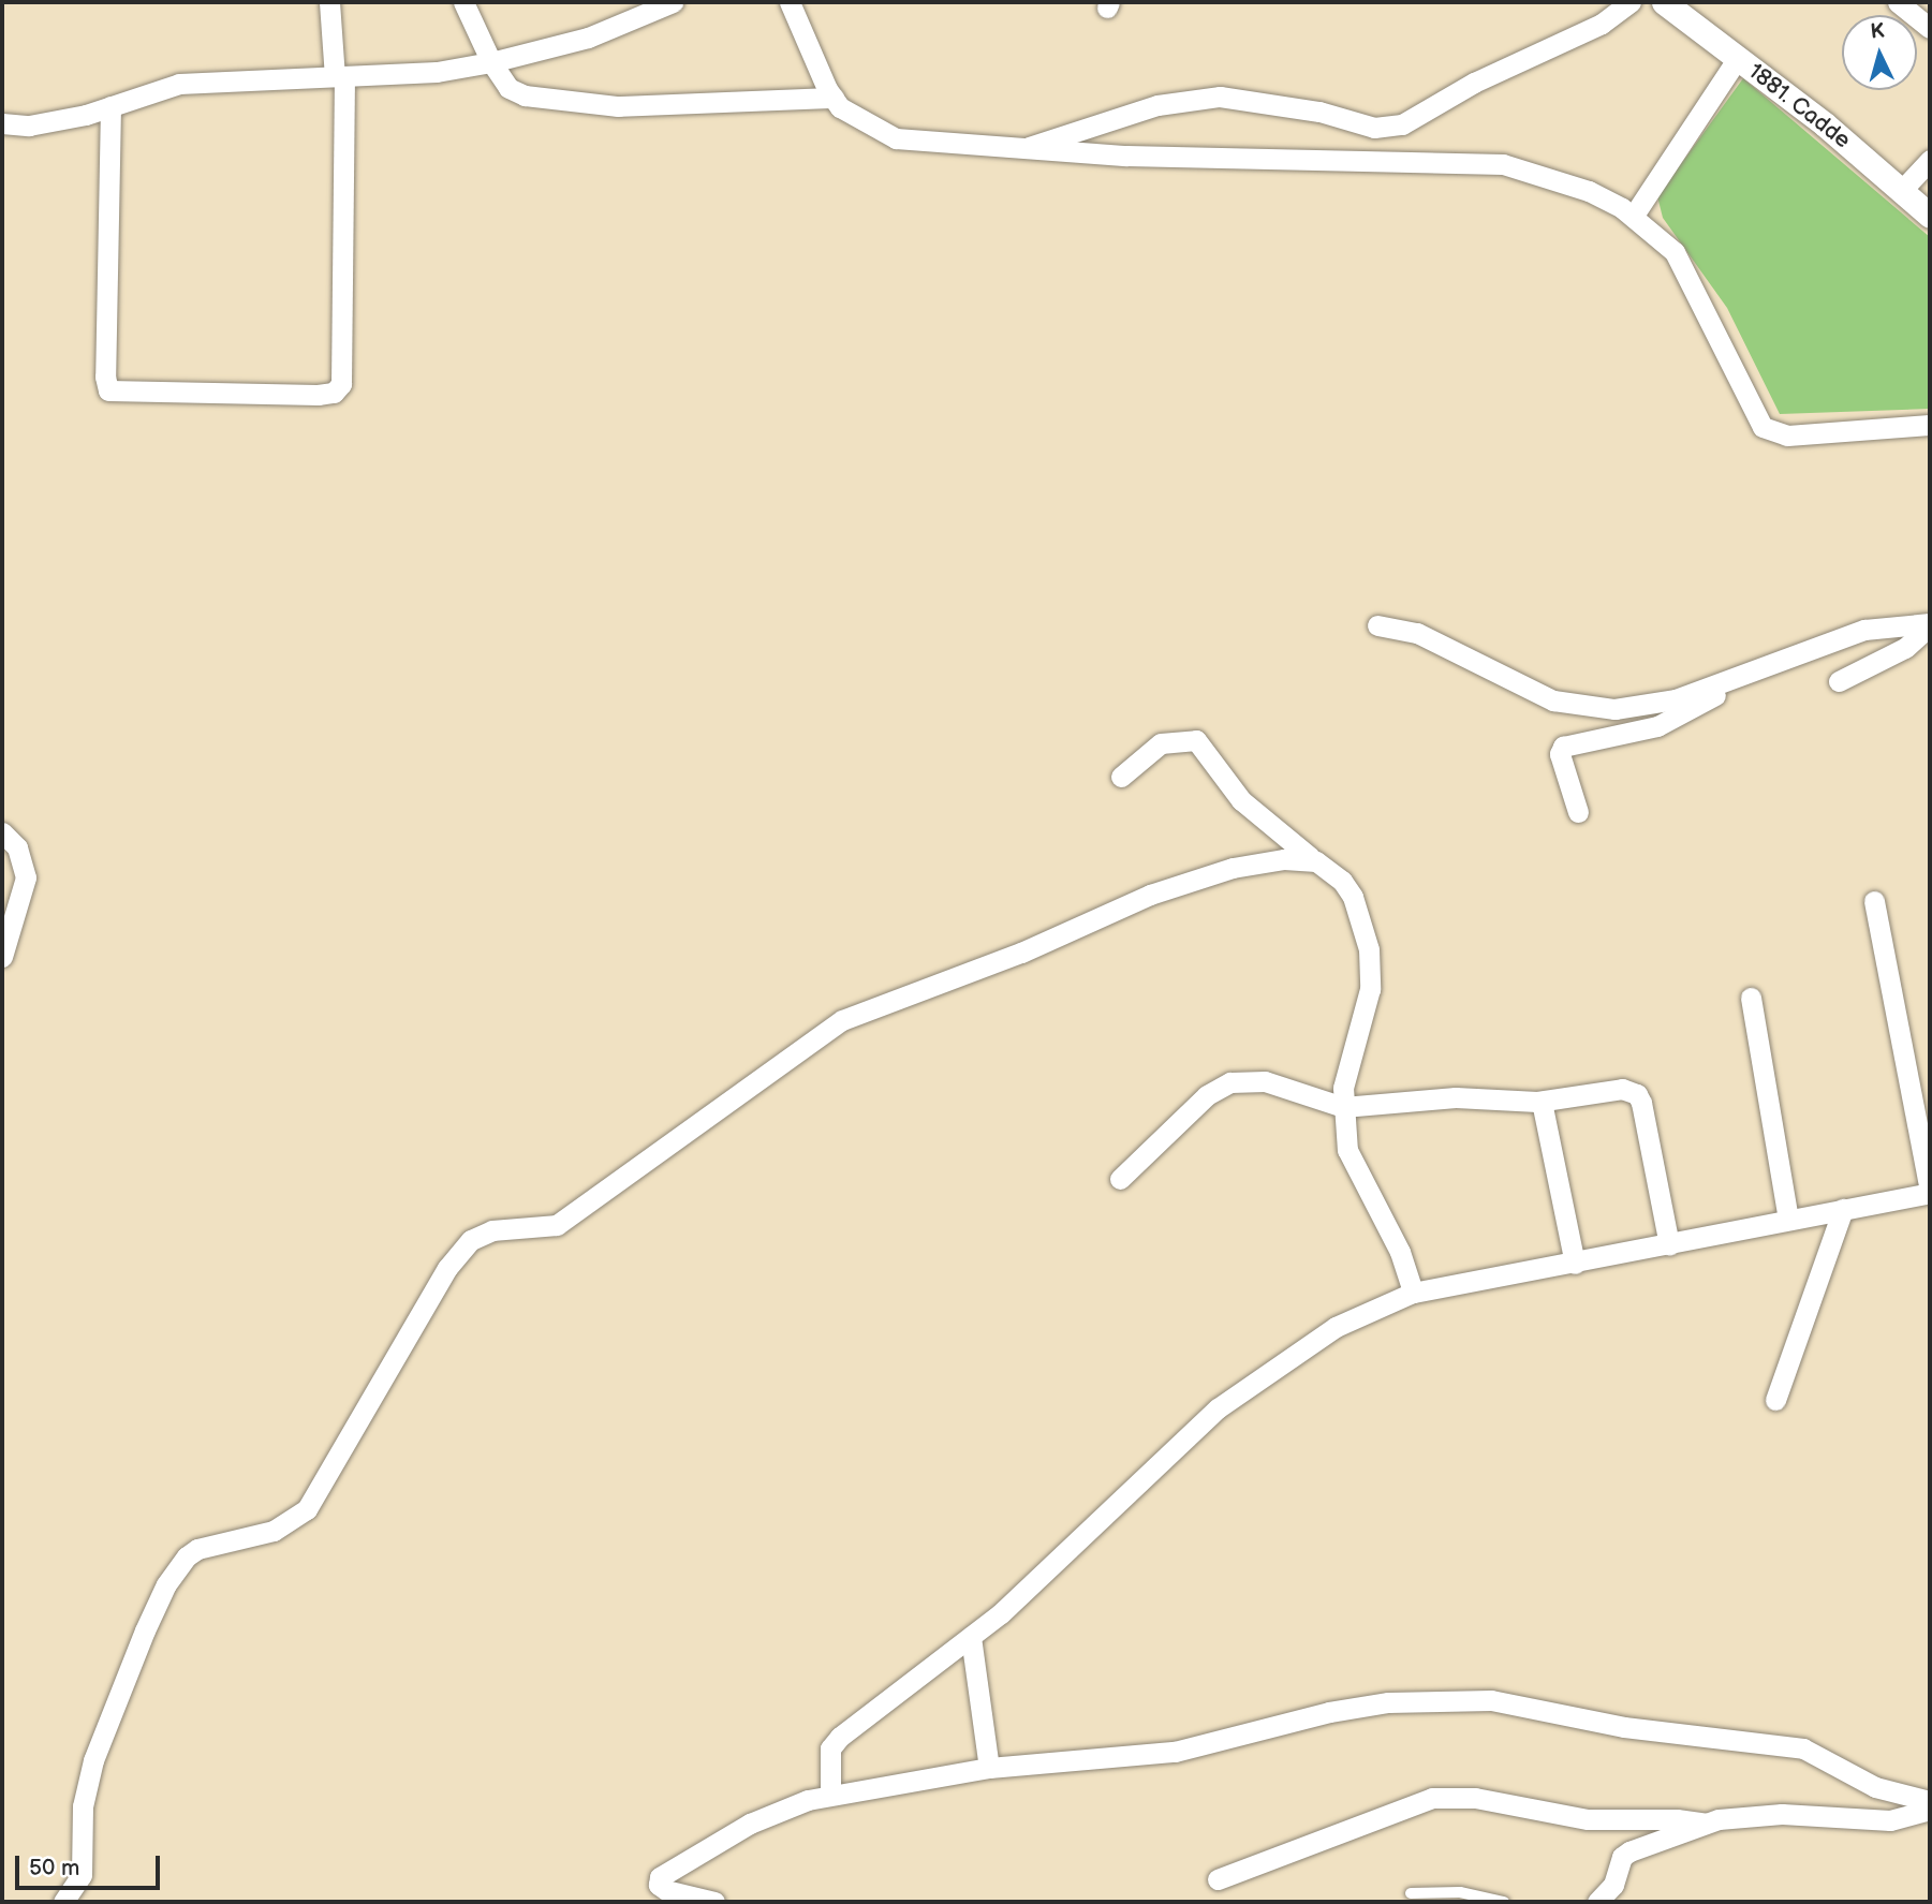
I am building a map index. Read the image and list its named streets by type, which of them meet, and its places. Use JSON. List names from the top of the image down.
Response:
{
  "streets": {
    "street": ["1881. Cadde"]
  },
  "scale_bar": "50 m",
  "north": "top"
}
